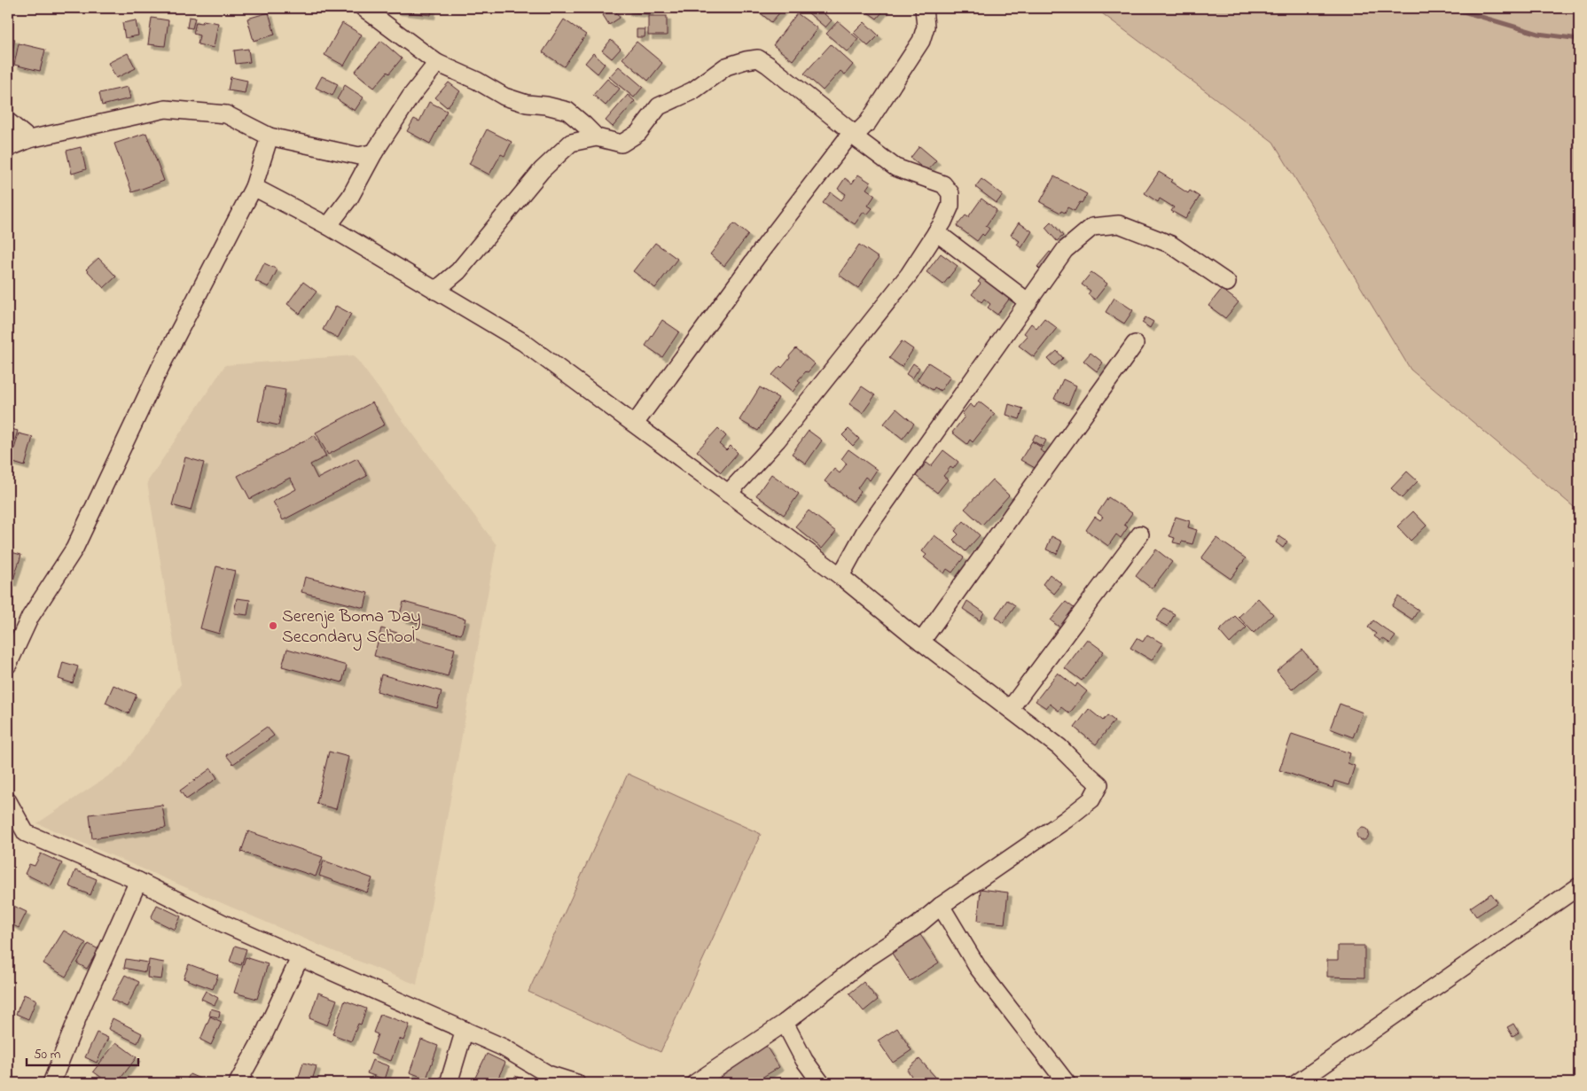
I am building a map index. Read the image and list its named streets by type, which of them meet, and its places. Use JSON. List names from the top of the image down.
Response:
{
  "places": ["Serenje Boma Day Secondary School"],
  "scale_bar": "50 m"
}
